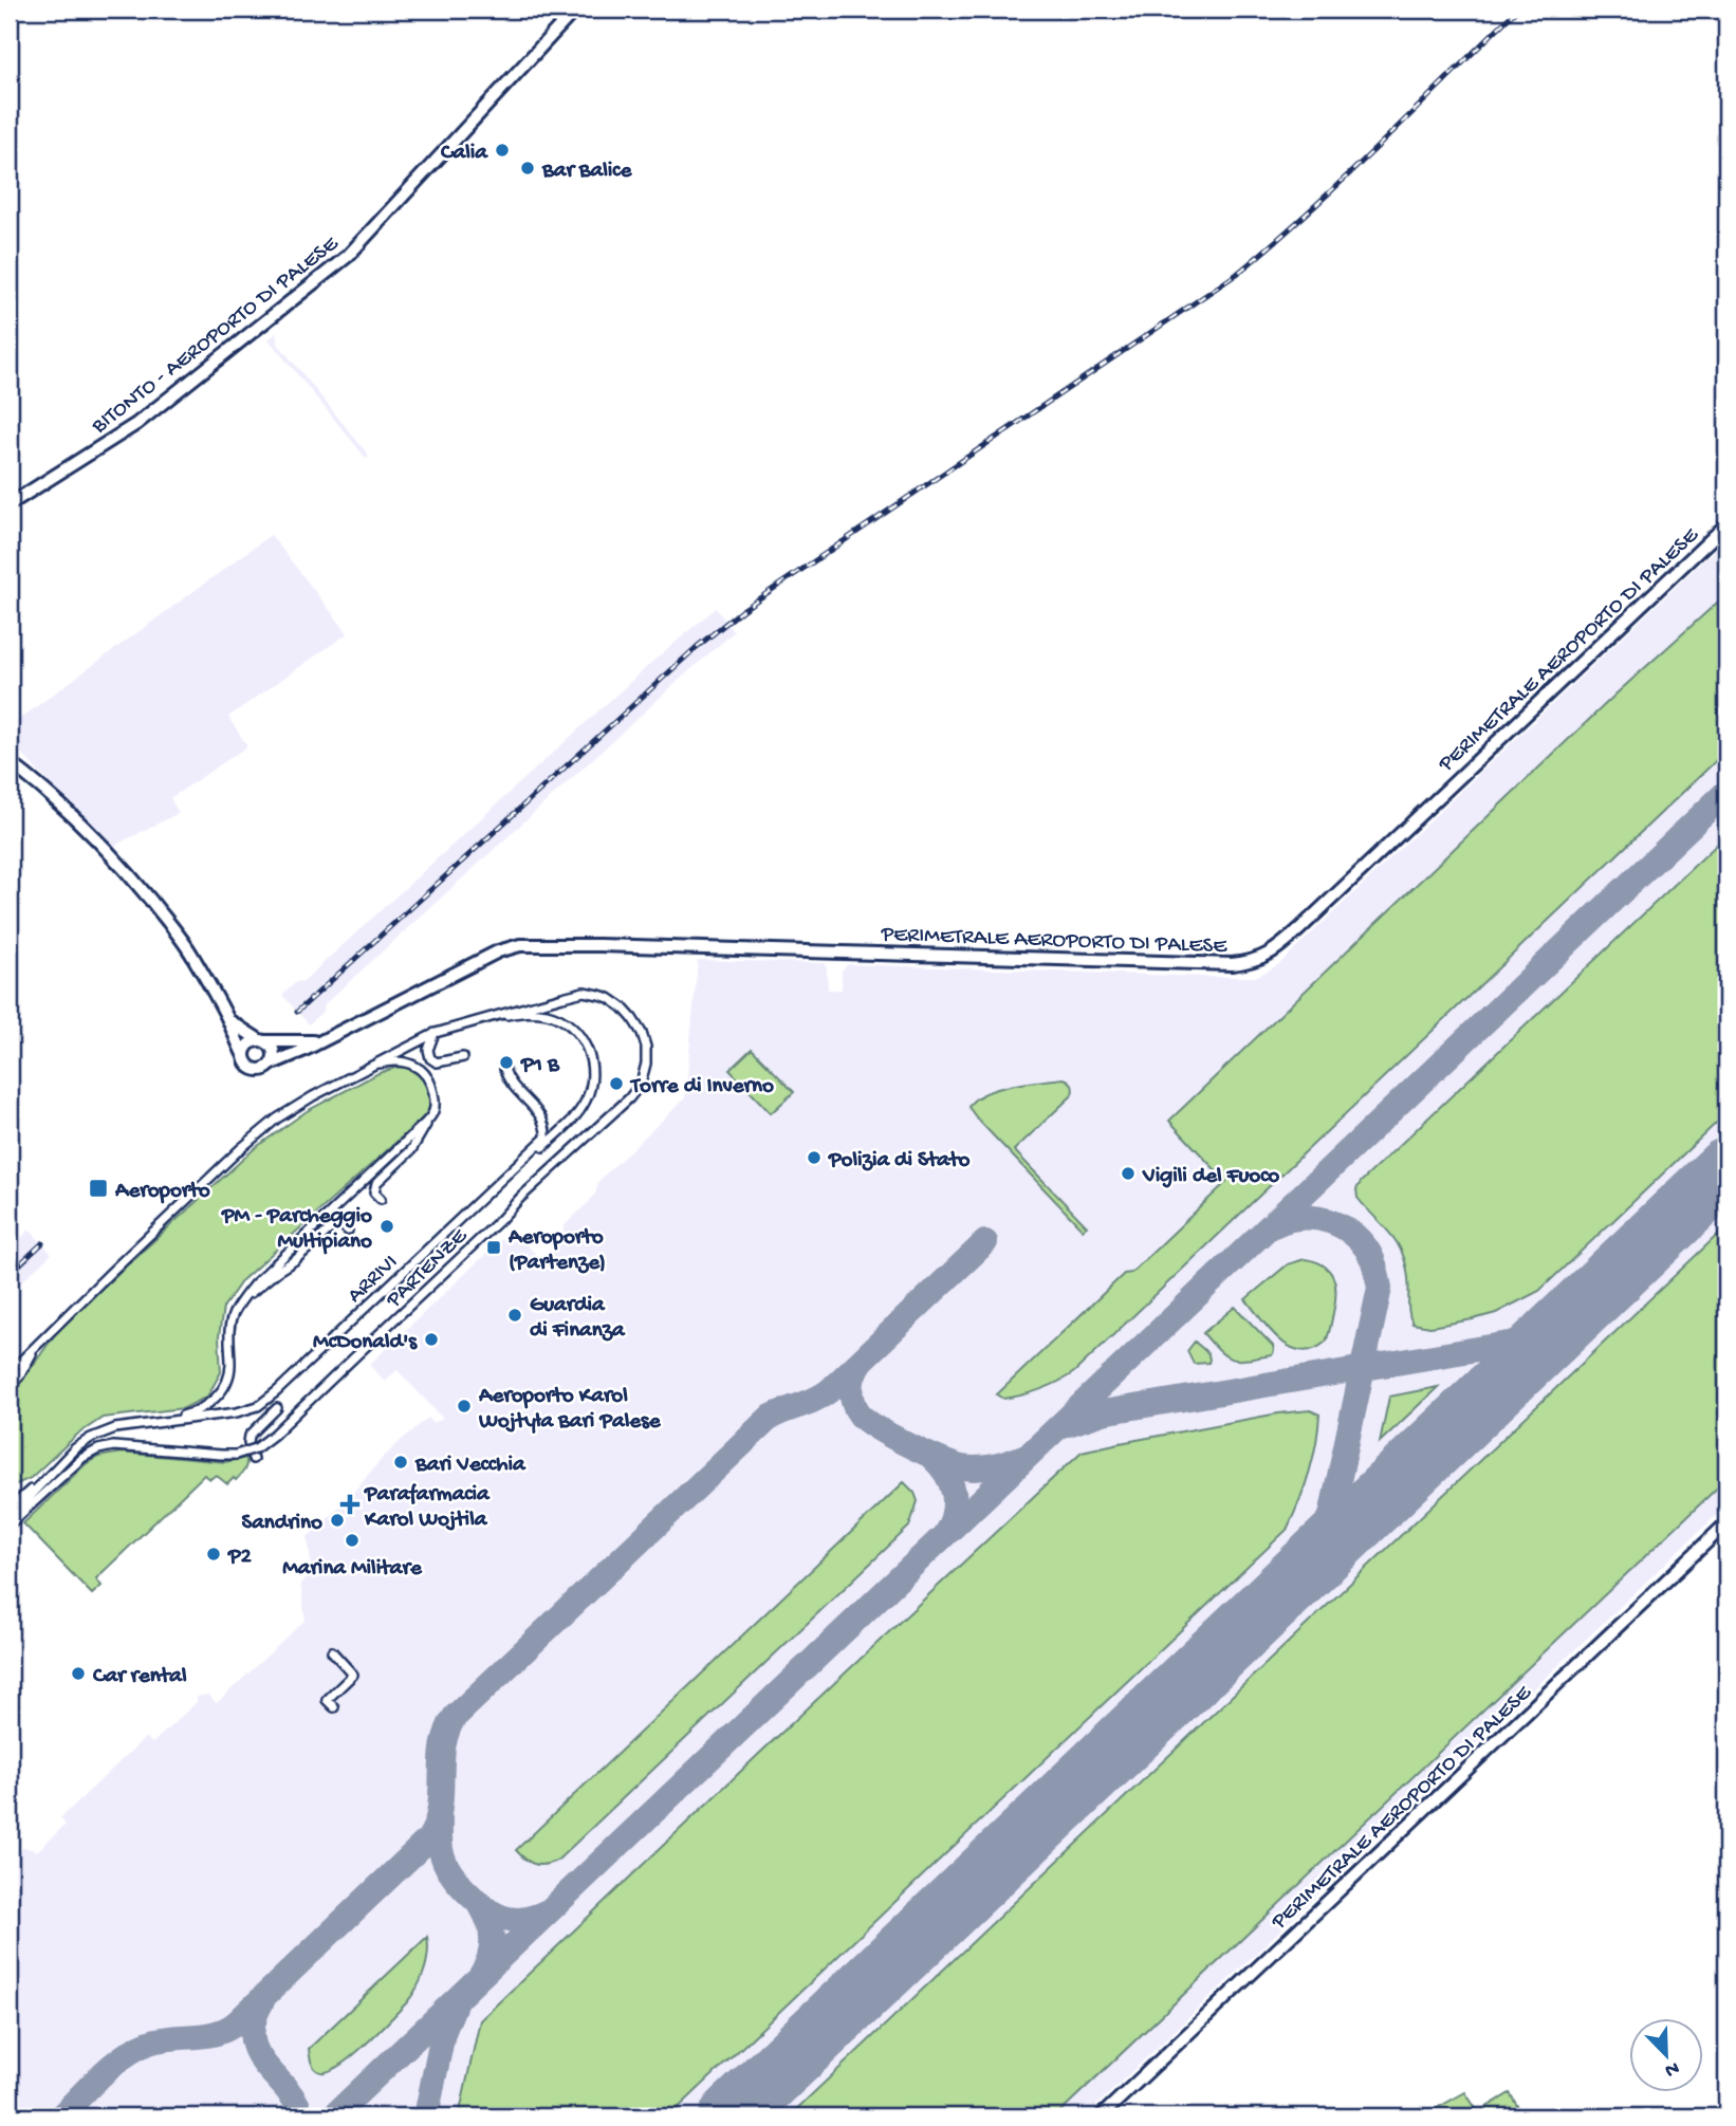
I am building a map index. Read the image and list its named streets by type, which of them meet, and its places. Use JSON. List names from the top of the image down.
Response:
{
  "streets": {
    "street": [
      "BITONTO - AEROPORTO DI PALESE",
      "PERIMETRALE AEROPORTO DI PALESE",
      "PARTENZE",
      "ARRIVI"
    ]
  },
  "crossings": [
    ["PARTENZE", "ARRIVI"]
  ],
  "places": {
    "other": [
      "Calia",
      "Bar Balice",
      "P1 B",
      "Torre di Inverno",
      "Polizia di Stato",
      "Vigili del Fuoco",
      "PM - Parcheggio Multipiano",
      "Guardia di Finanza",
      "McDonald's",
      "Aeroporto Karol Wojtyła Bari Palese",
      "Bari Vecchia",
      "Sandrino",
      "Marina Militare",
      "P2",
      "Car rental"
    ],
    "transit": ["Aeroporto", "Aeroporto (Partenze)"],
    "health": ["Parafarmacia Karol Wojtila"]
  },
  "north": "bottom right"
}
